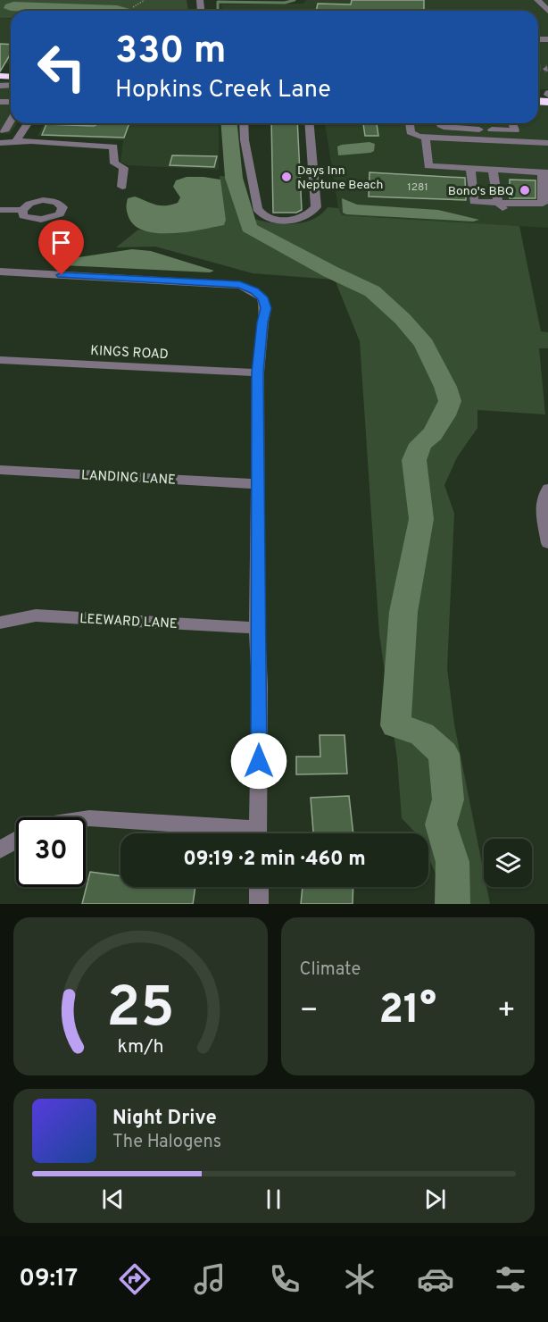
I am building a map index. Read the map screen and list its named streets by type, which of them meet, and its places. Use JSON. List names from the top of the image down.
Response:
{
  "streets": {
    "street": ["KINGS ROAD", "LANDING LANE", "LEEWARD LANE"]
  },
  "places": ["Days Inn Neptune Beach", "Bono's BBQ"],
  "house_numbers": ["1281"],
  "page": {
    "turn": ["330 m", "Hopkins Creek Lane"],
    "limit": "30",
    "trip": "09:19 · 2 min · 460 m",
    "tile": "Climate",
    "heat": ["−", "21°", "+"],
    "song": ["Night Drive", "The Halogens"],
    "tabs": "09:17",
    "gauge": ["25", "km/h"]
  }
}
